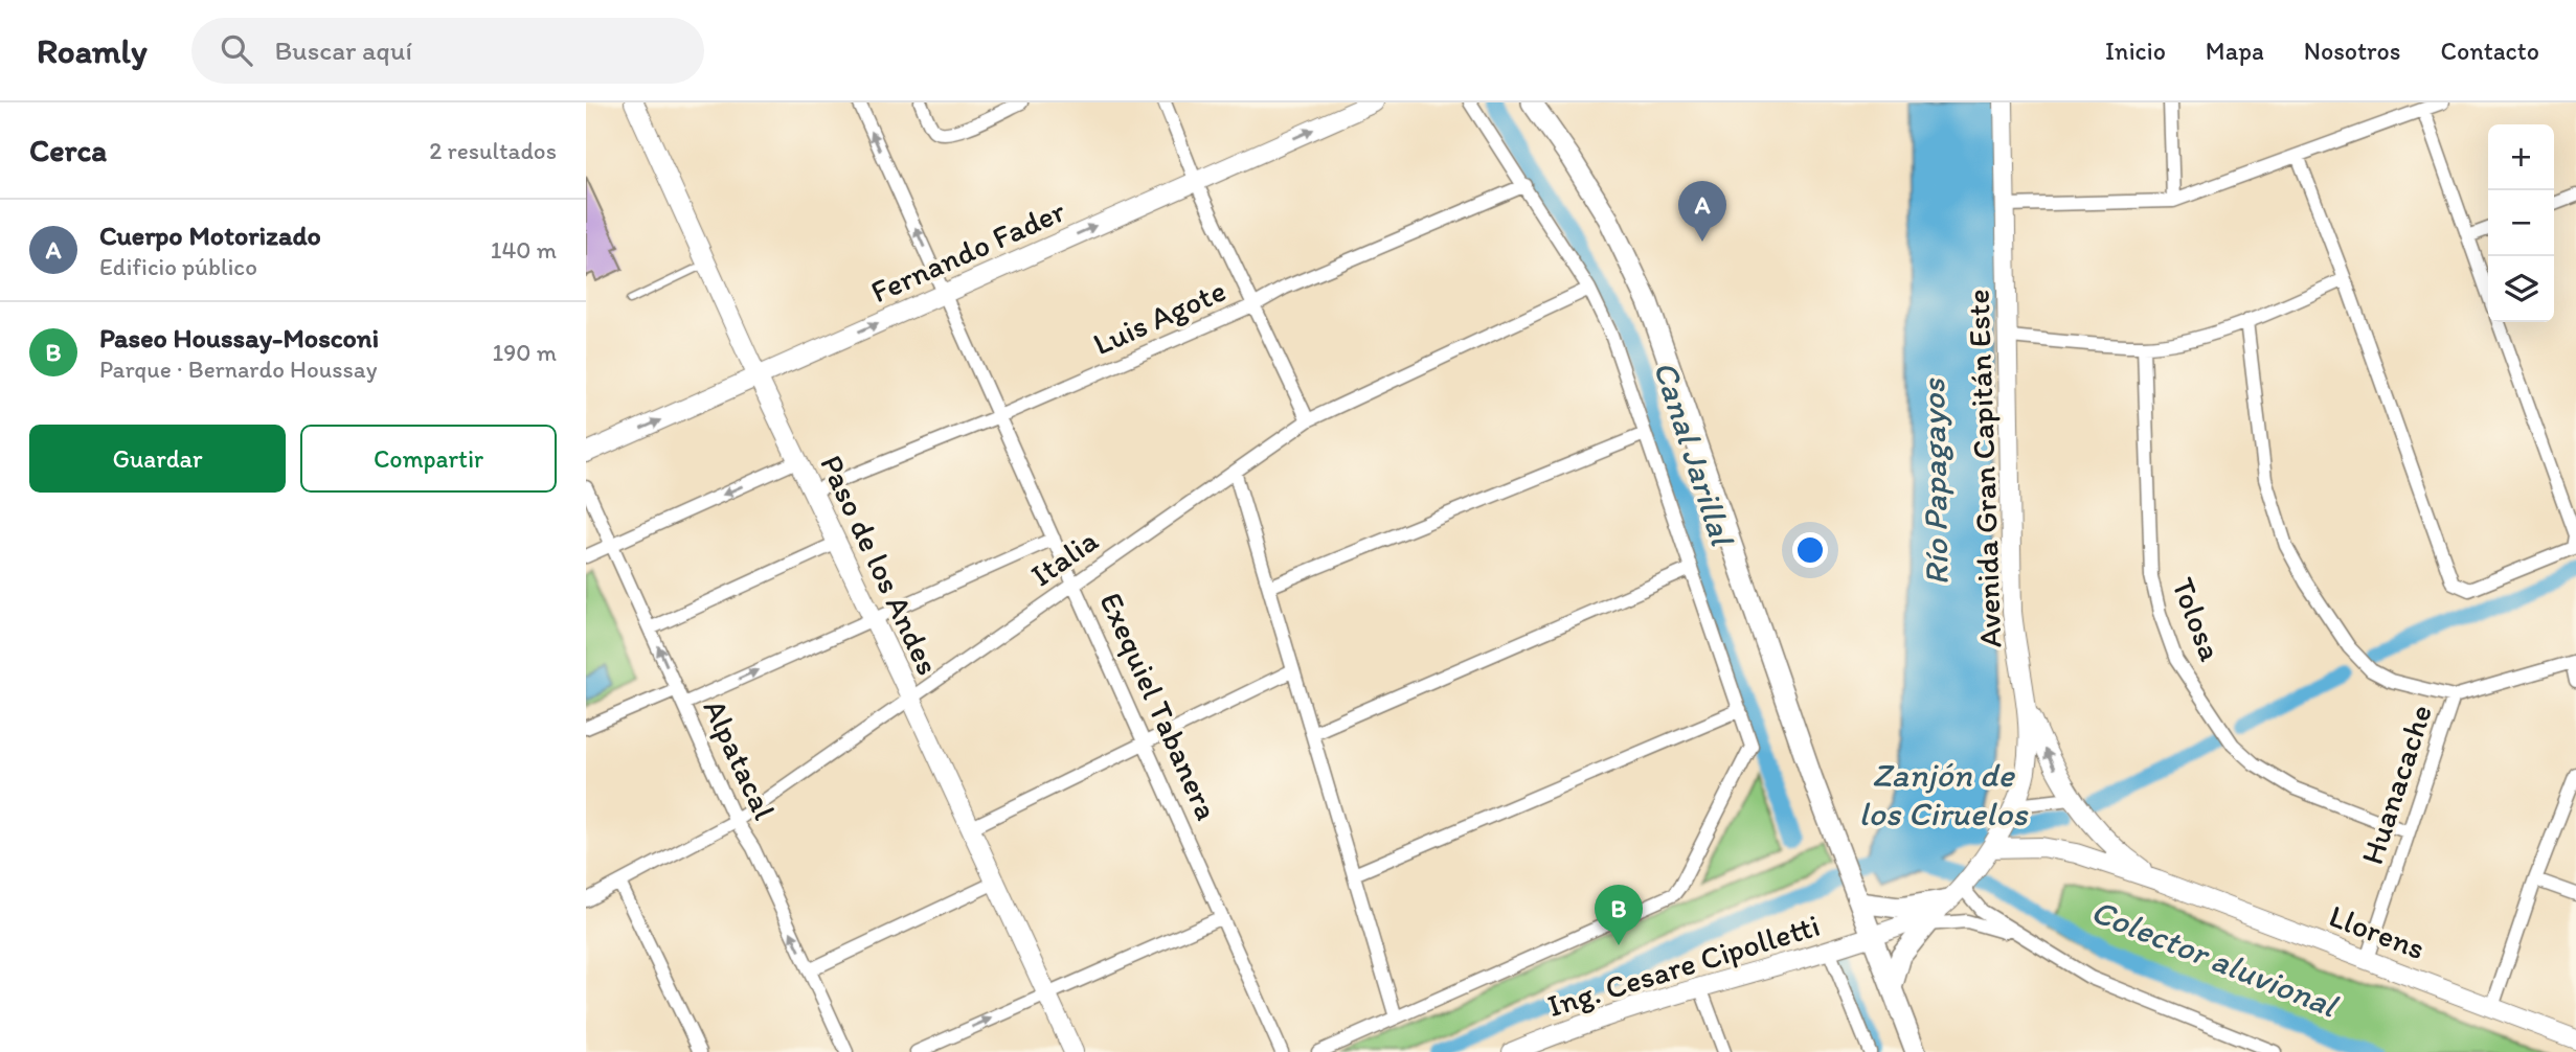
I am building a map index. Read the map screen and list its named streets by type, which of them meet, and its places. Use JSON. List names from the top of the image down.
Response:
{
  "streets": {
    "street": [
      "Fernando Fader",
      "Luis Agote",
      "Avenida Gran Capitán Este",
      "Italia",
      "Paso de los Andes",
      "Tolosa",
      "Exequiel Tabanera",
      "Alpatacal",
      "Huanacache",
      "Llorens",
      "Ing. Cesare Cipolletti"
    ]
  },
  "crossings": [
    ["Fernando Fader", "Paso de los Andes"],
    ["Fernando Fader", "Exequiel Tabanera"],
    ["Luis Agote", "Paso de los Andes"],
    ["Luis Agote", "Exequiel Tabanera"],
    ["Avenida Gran Capitán Este", "Llorens"],
    ["Italia", "Paso de los Andes"],
    ["Italia", "Exequiel Tabanera"],
    ["Italia", "Alpatacal"],
    ["Tolosa", "Huanacache"],
    ["Huanacache", "Llorens"]
  ],
  "one_way": ["Fernando Fader", "Alpatacal"],
  "water": [
    "Canal Jarillal",
    "Río Papagayos",
    "Zanjón de los Ciruelos",
    "Colector aluvional"
  ],
  "page": {
    "header": "Roamly",
    "search": "Buscar aquí",
    "nav": [
      "Inicio",
      "Mapa",
      "Nosotros",
      "Contacto"
    ],
    "heading": ["Cerca", "2 resultados"],
    "map_buttons": ["+", "−"],
    "pins": ["A", "B"],
    "list": [
      {
        "mark": "A",
        "name": "Cuerpo Motorizado",
        "note": "Edificio público",
        "value": "140 m"
      },
      {
        "mark": "B",
        "name": "Paseo Houssay-Mosconi",
        "note": "Parque · Bernardo Houssay",
        "value": "190 m"
      }
    ],
    "buttons": ["Guardar", "Compartir"]
  }
}
